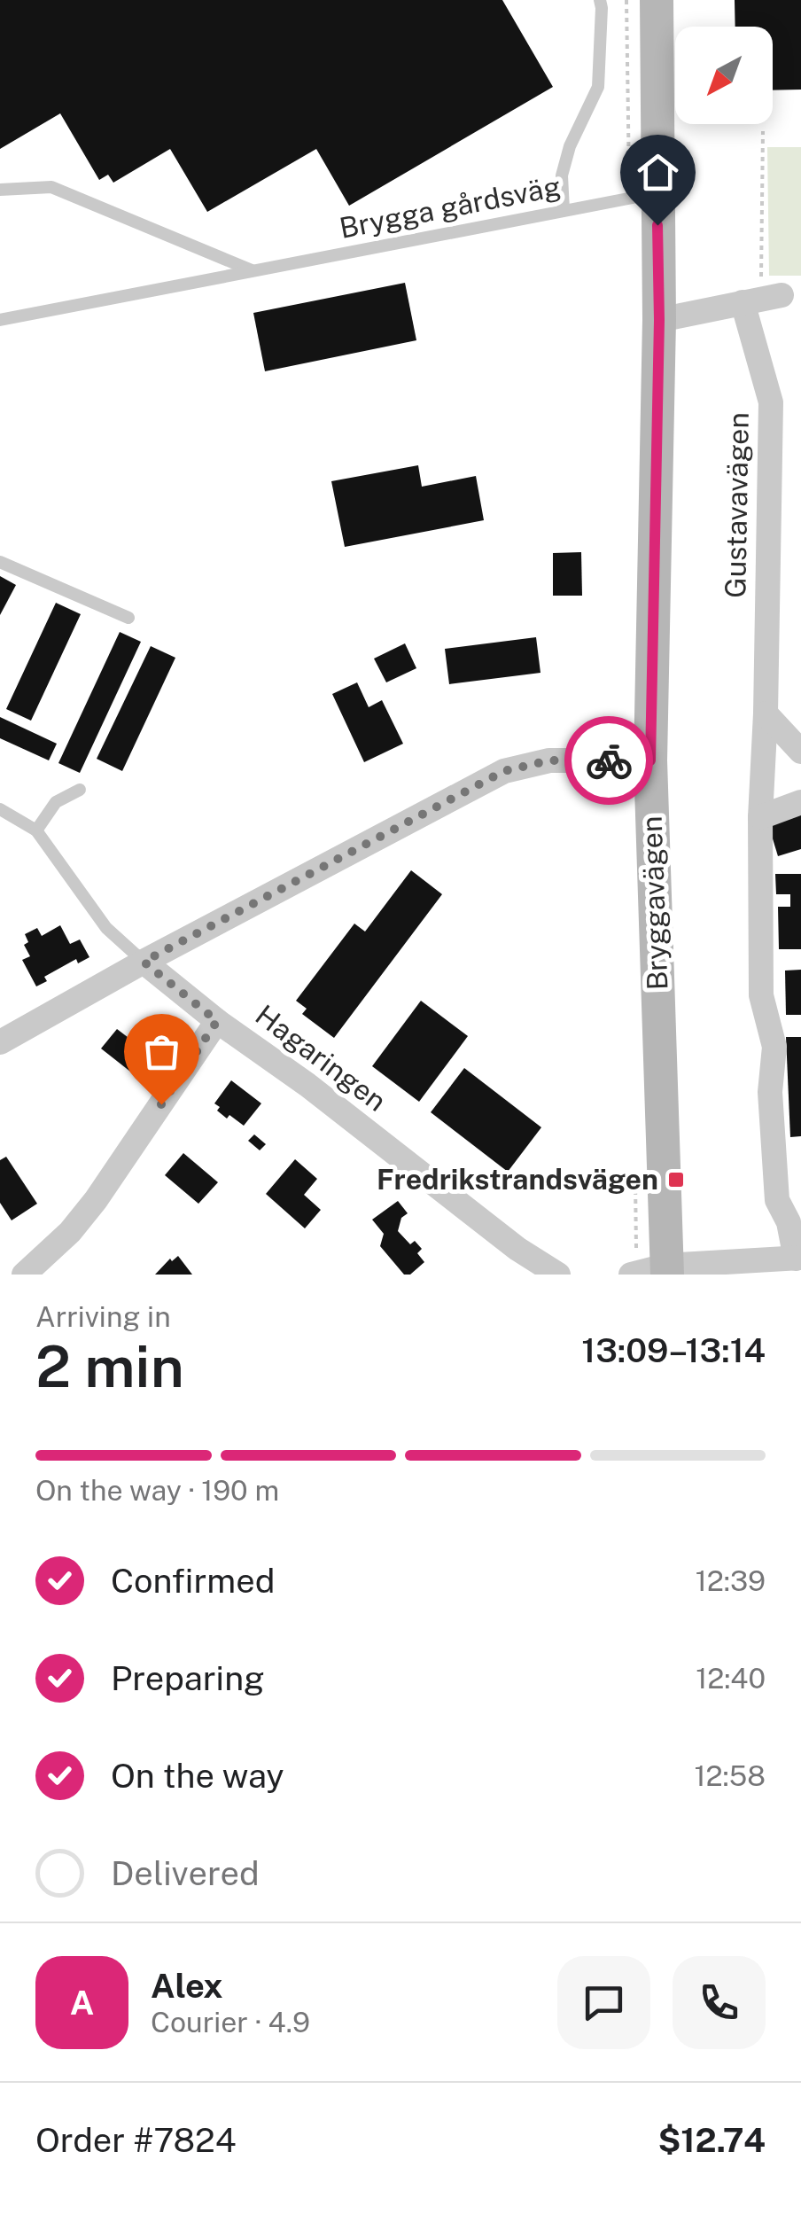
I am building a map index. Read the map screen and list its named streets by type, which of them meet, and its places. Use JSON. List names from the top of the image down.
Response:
{
  "streets": {
    "main road": ["Bryggavägen"],
    "street": ["Gustavavägen", "Hagaringen"],
    "lane": ["Brygga gårdsväg"]
  },
  "crossings": [
    ["Brygga gårdsväg", "Bryggavägen"],
    ["Gustavavägen", "Bryggavägen"]
  ],
  "places": {
    "transit": ["Fredrikstrandsvägen"]
  },
  "north": "bottom left",
  "page": {
    "heading": ["2 min", "Arriving in", "13:09–13:14"],
    "panel": [
      "Alex",
      "Courier · 4.9",
      "Order #7824",
      "$12.74"
    ],
    "bar": "On the way · 190 m",
    "list": [
      ["Confirmed", "12:39"],
      ["Preparing", "12:40"],
      ["On the way", "12:58"],
      "Delivered"
    ],
    "round": "A"
  }
}
